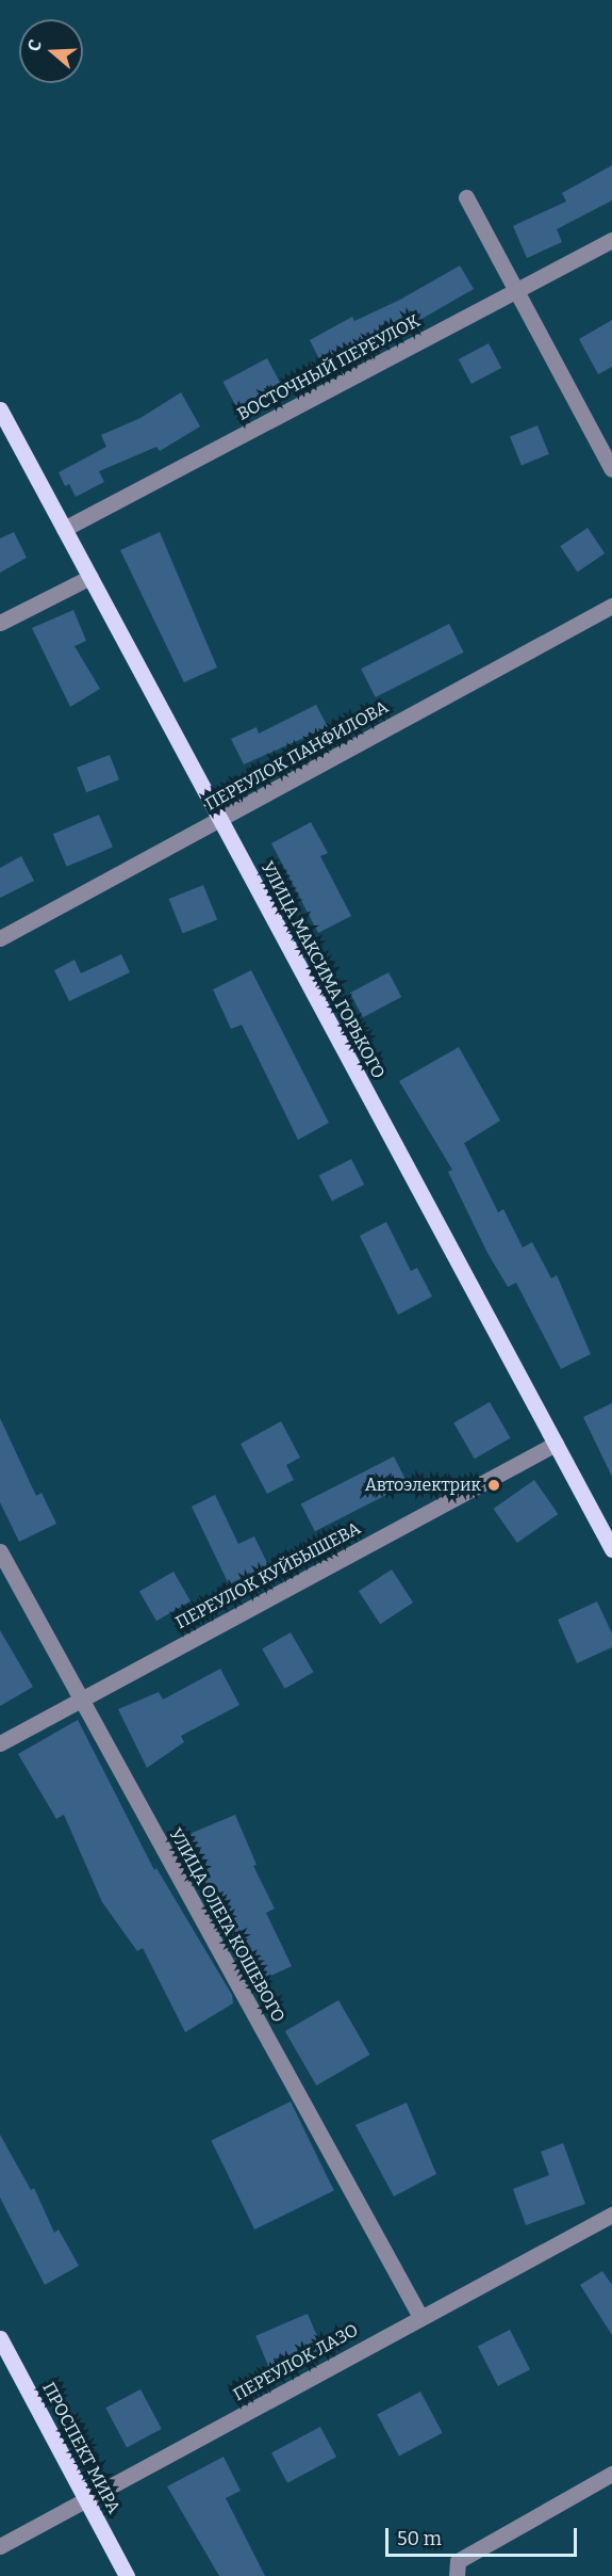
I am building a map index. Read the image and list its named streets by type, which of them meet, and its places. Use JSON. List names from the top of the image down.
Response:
{
  "streets": {
    "main road": ["УЛИЦА МАКСИМА ГОРЬКОГО", "ПРОСПЕКТ МИРА"],
    "street": [
      "ВОСТОЧНЫЙ ПЕРЕУЛОК",
      "ПЕРЕУЛОК ПАНФИЛОВА",
      "ПЕРЕУЛОК КУЙБЫШЕВА",
      "УЛИЦА ОЛЕГА КОШЕВОГО",
      "ПЕРЕУЛОК ЛАЗО"
    ]
  },
  "crossings": [
    ["ВОСТОЧНЫЙ ПЕРЕУЛОК", "УЛИЦА МАКСИМА ГОРЬКОГО"],
    ["ПЕРЕУЛОК ПАНФИЛОВА", "УЛИЦА МАКСИМА ГОРЬКОГО"],
    ["УЛИЦА МАКСИМА ГОРЬКОГО", "ПЕРЕУЛОК КУЙБЫШЕВА"],
    ["ПЕРЕУЛОК КУЙБЫШЕВА", "УЛИЦА ОЛЕГА КОШЕВОГО"],
    ["УЛИЦА ОЛЕГА КОШЕВОГО", "ПЕРЕУЛОК ЛАЗО"],
    ["ПЕРЕУЛОК ЛАЗО", "ПРОСПЕКТ МИРА"]
  ],
  "places": ["Автоэлектрик"],
  "scale_bar": "50 m",
  "north": "left"
}
